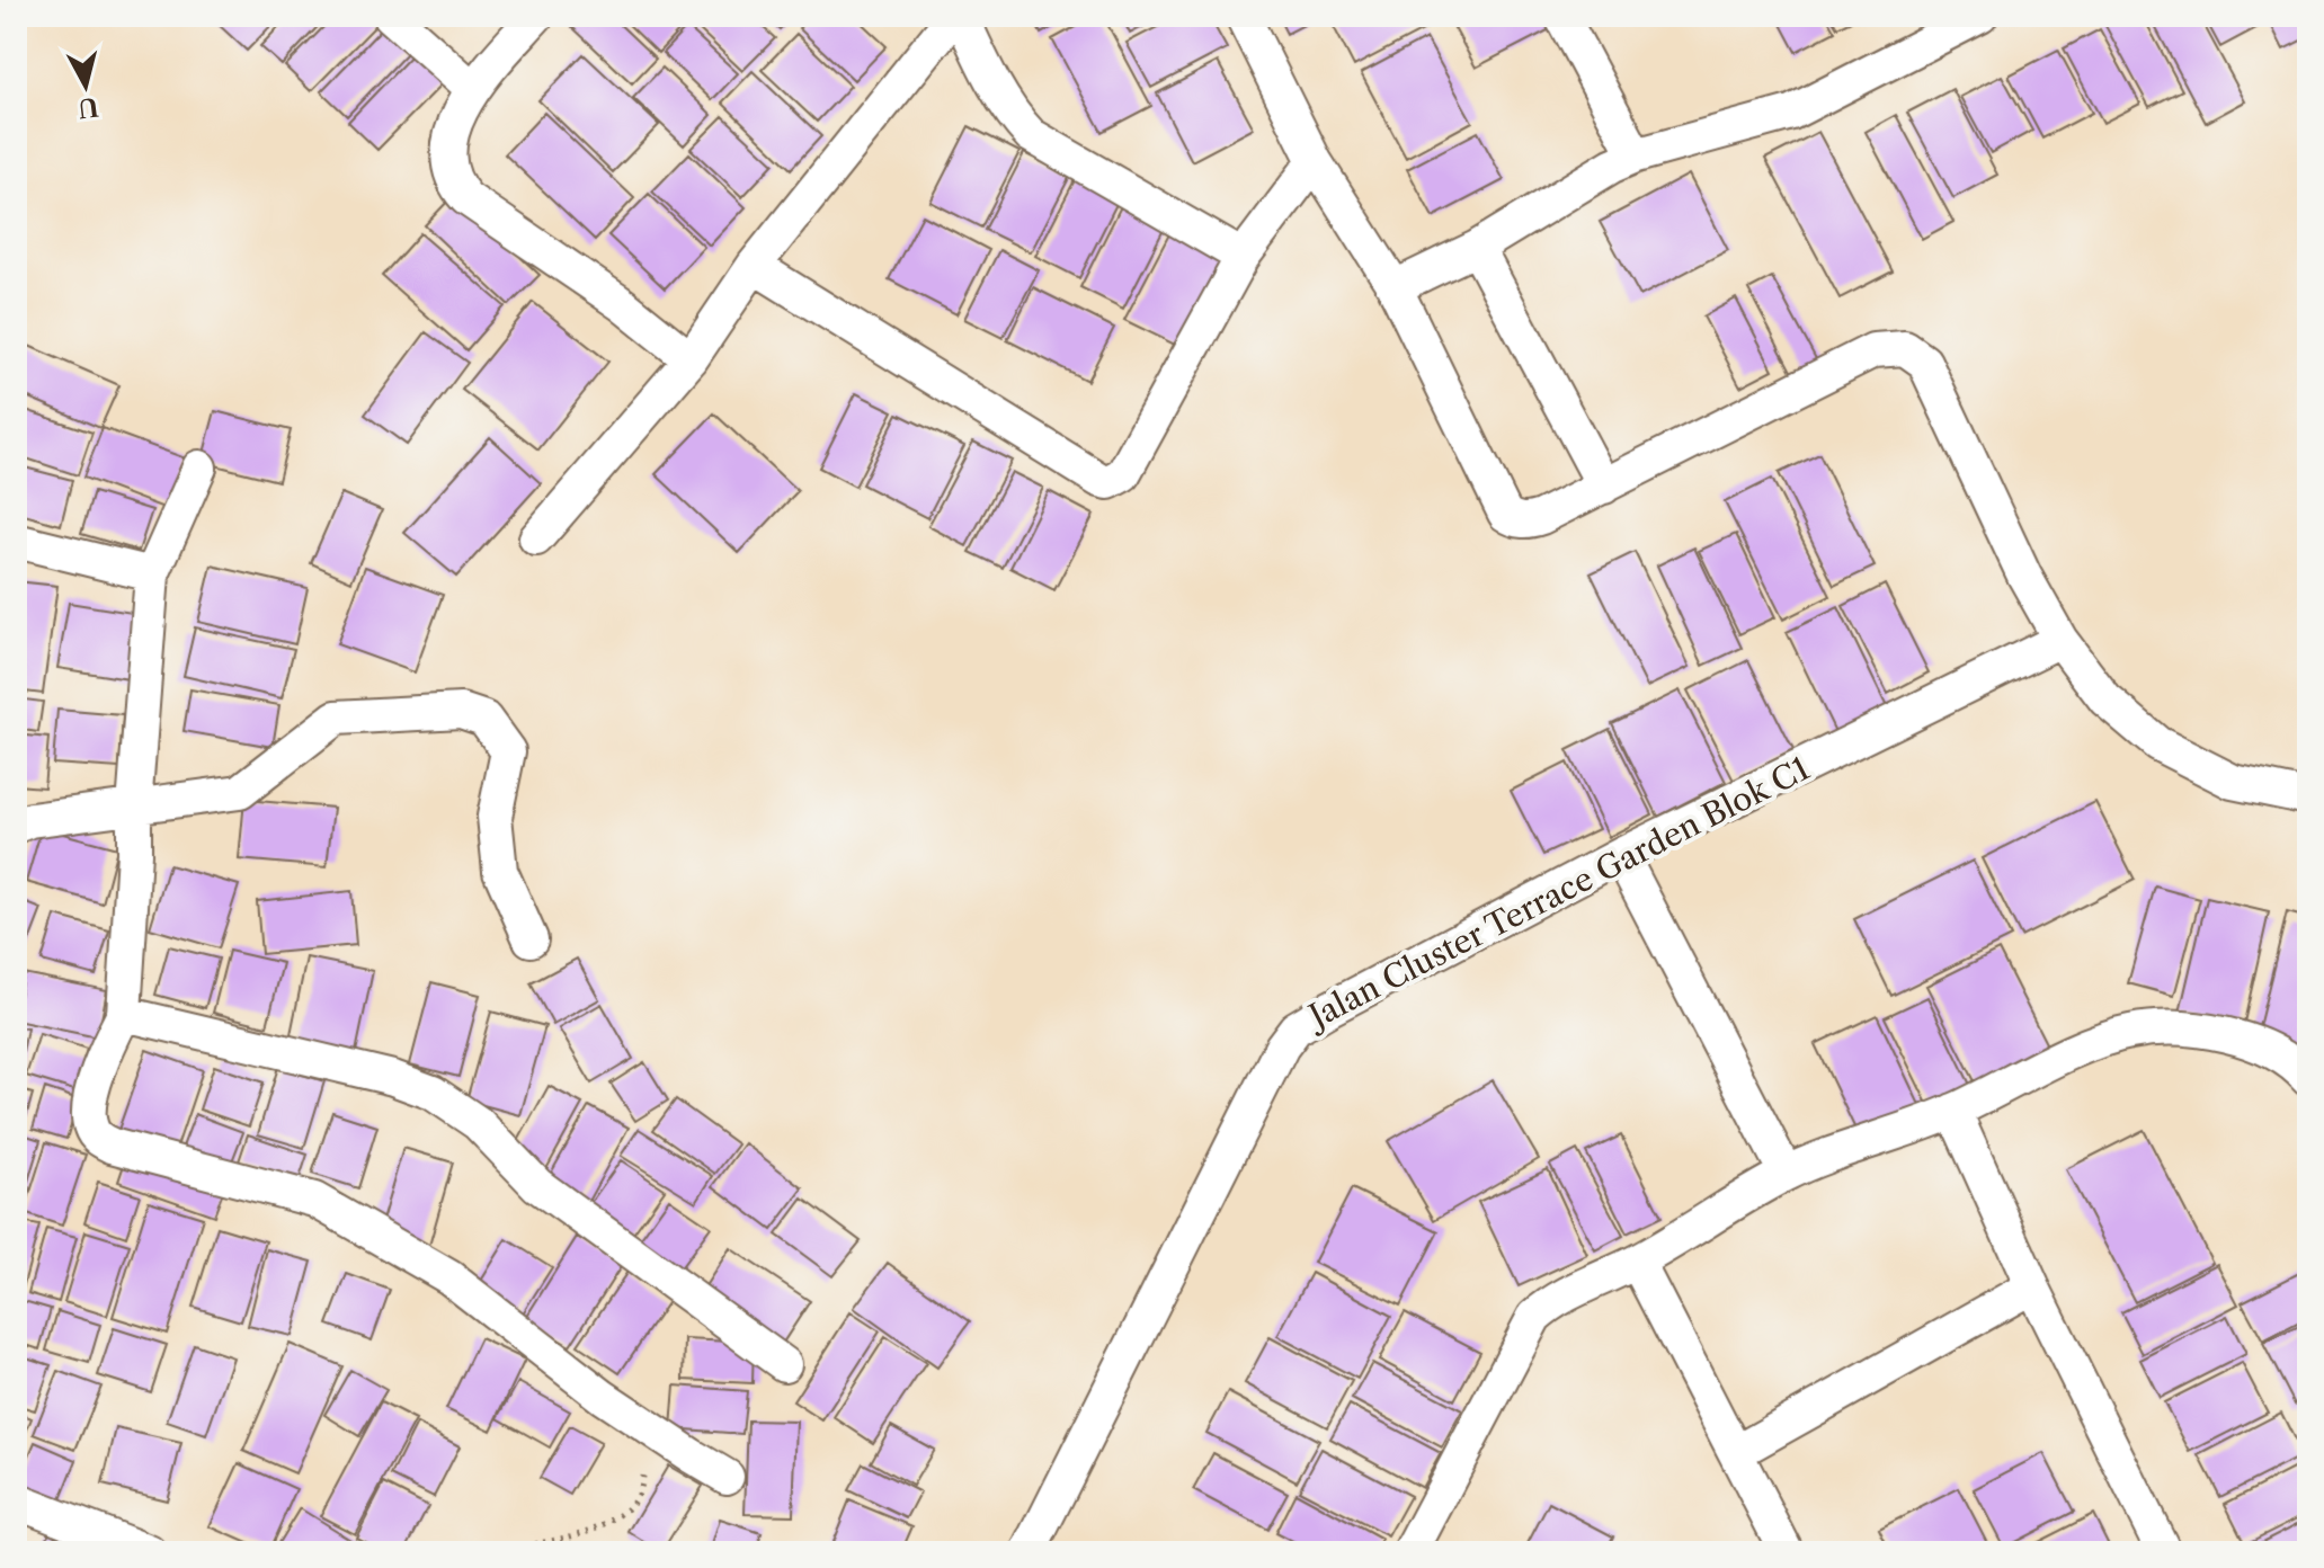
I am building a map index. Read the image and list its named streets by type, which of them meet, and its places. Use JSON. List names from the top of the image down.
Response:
{
  "streets": {
    "street": ["Jalan Cluster Terrace Garden Blok C1"]
  },
  "north": "bottom"
}
